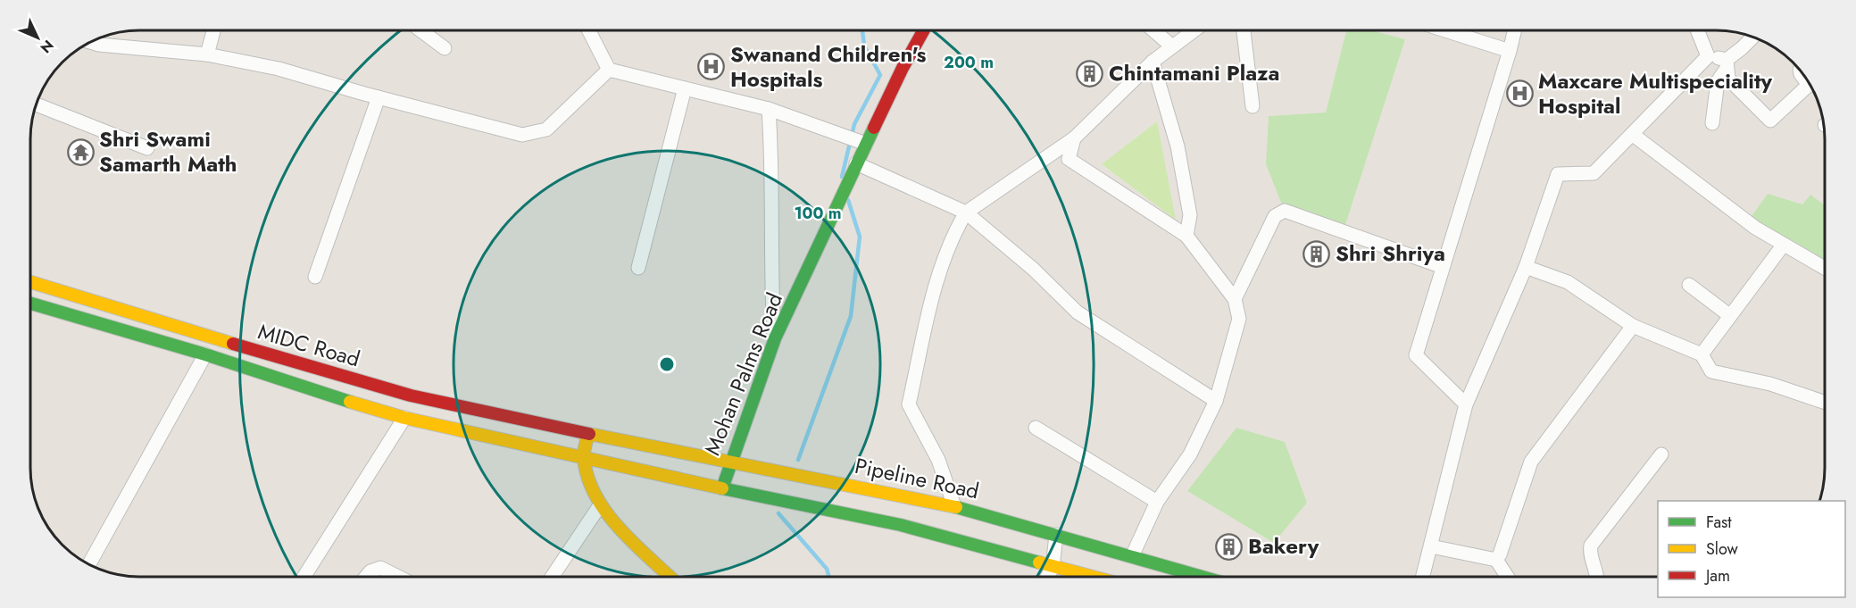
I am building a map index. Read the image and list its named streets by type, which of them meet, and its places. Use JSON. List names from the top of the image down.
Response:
{
  "streets": {
    "main road": ["MIDC Road", "Mohan Palms Road", "Pipeline Road"]
  },
  "crossings": [
    ["MIDC Road", "Pipeline Road"],
    ["Mohan Palms Road", "Pipeline Road"]
  ],
  "places": {
    "hospital": ["Swanand Children's Hospitals", "Maxcare Multispeciality Hospital"],
    "building": ["Chintamani Plaza", "Shri Shriya", "Bakery"],
    "temple": ["Shri Swami Samarth Math"]
  },
  "legend": ["Fast", "Slow", "Jam"],
  "north": "bottom right",
  "rings": ["200 m", "100 m"]
}
